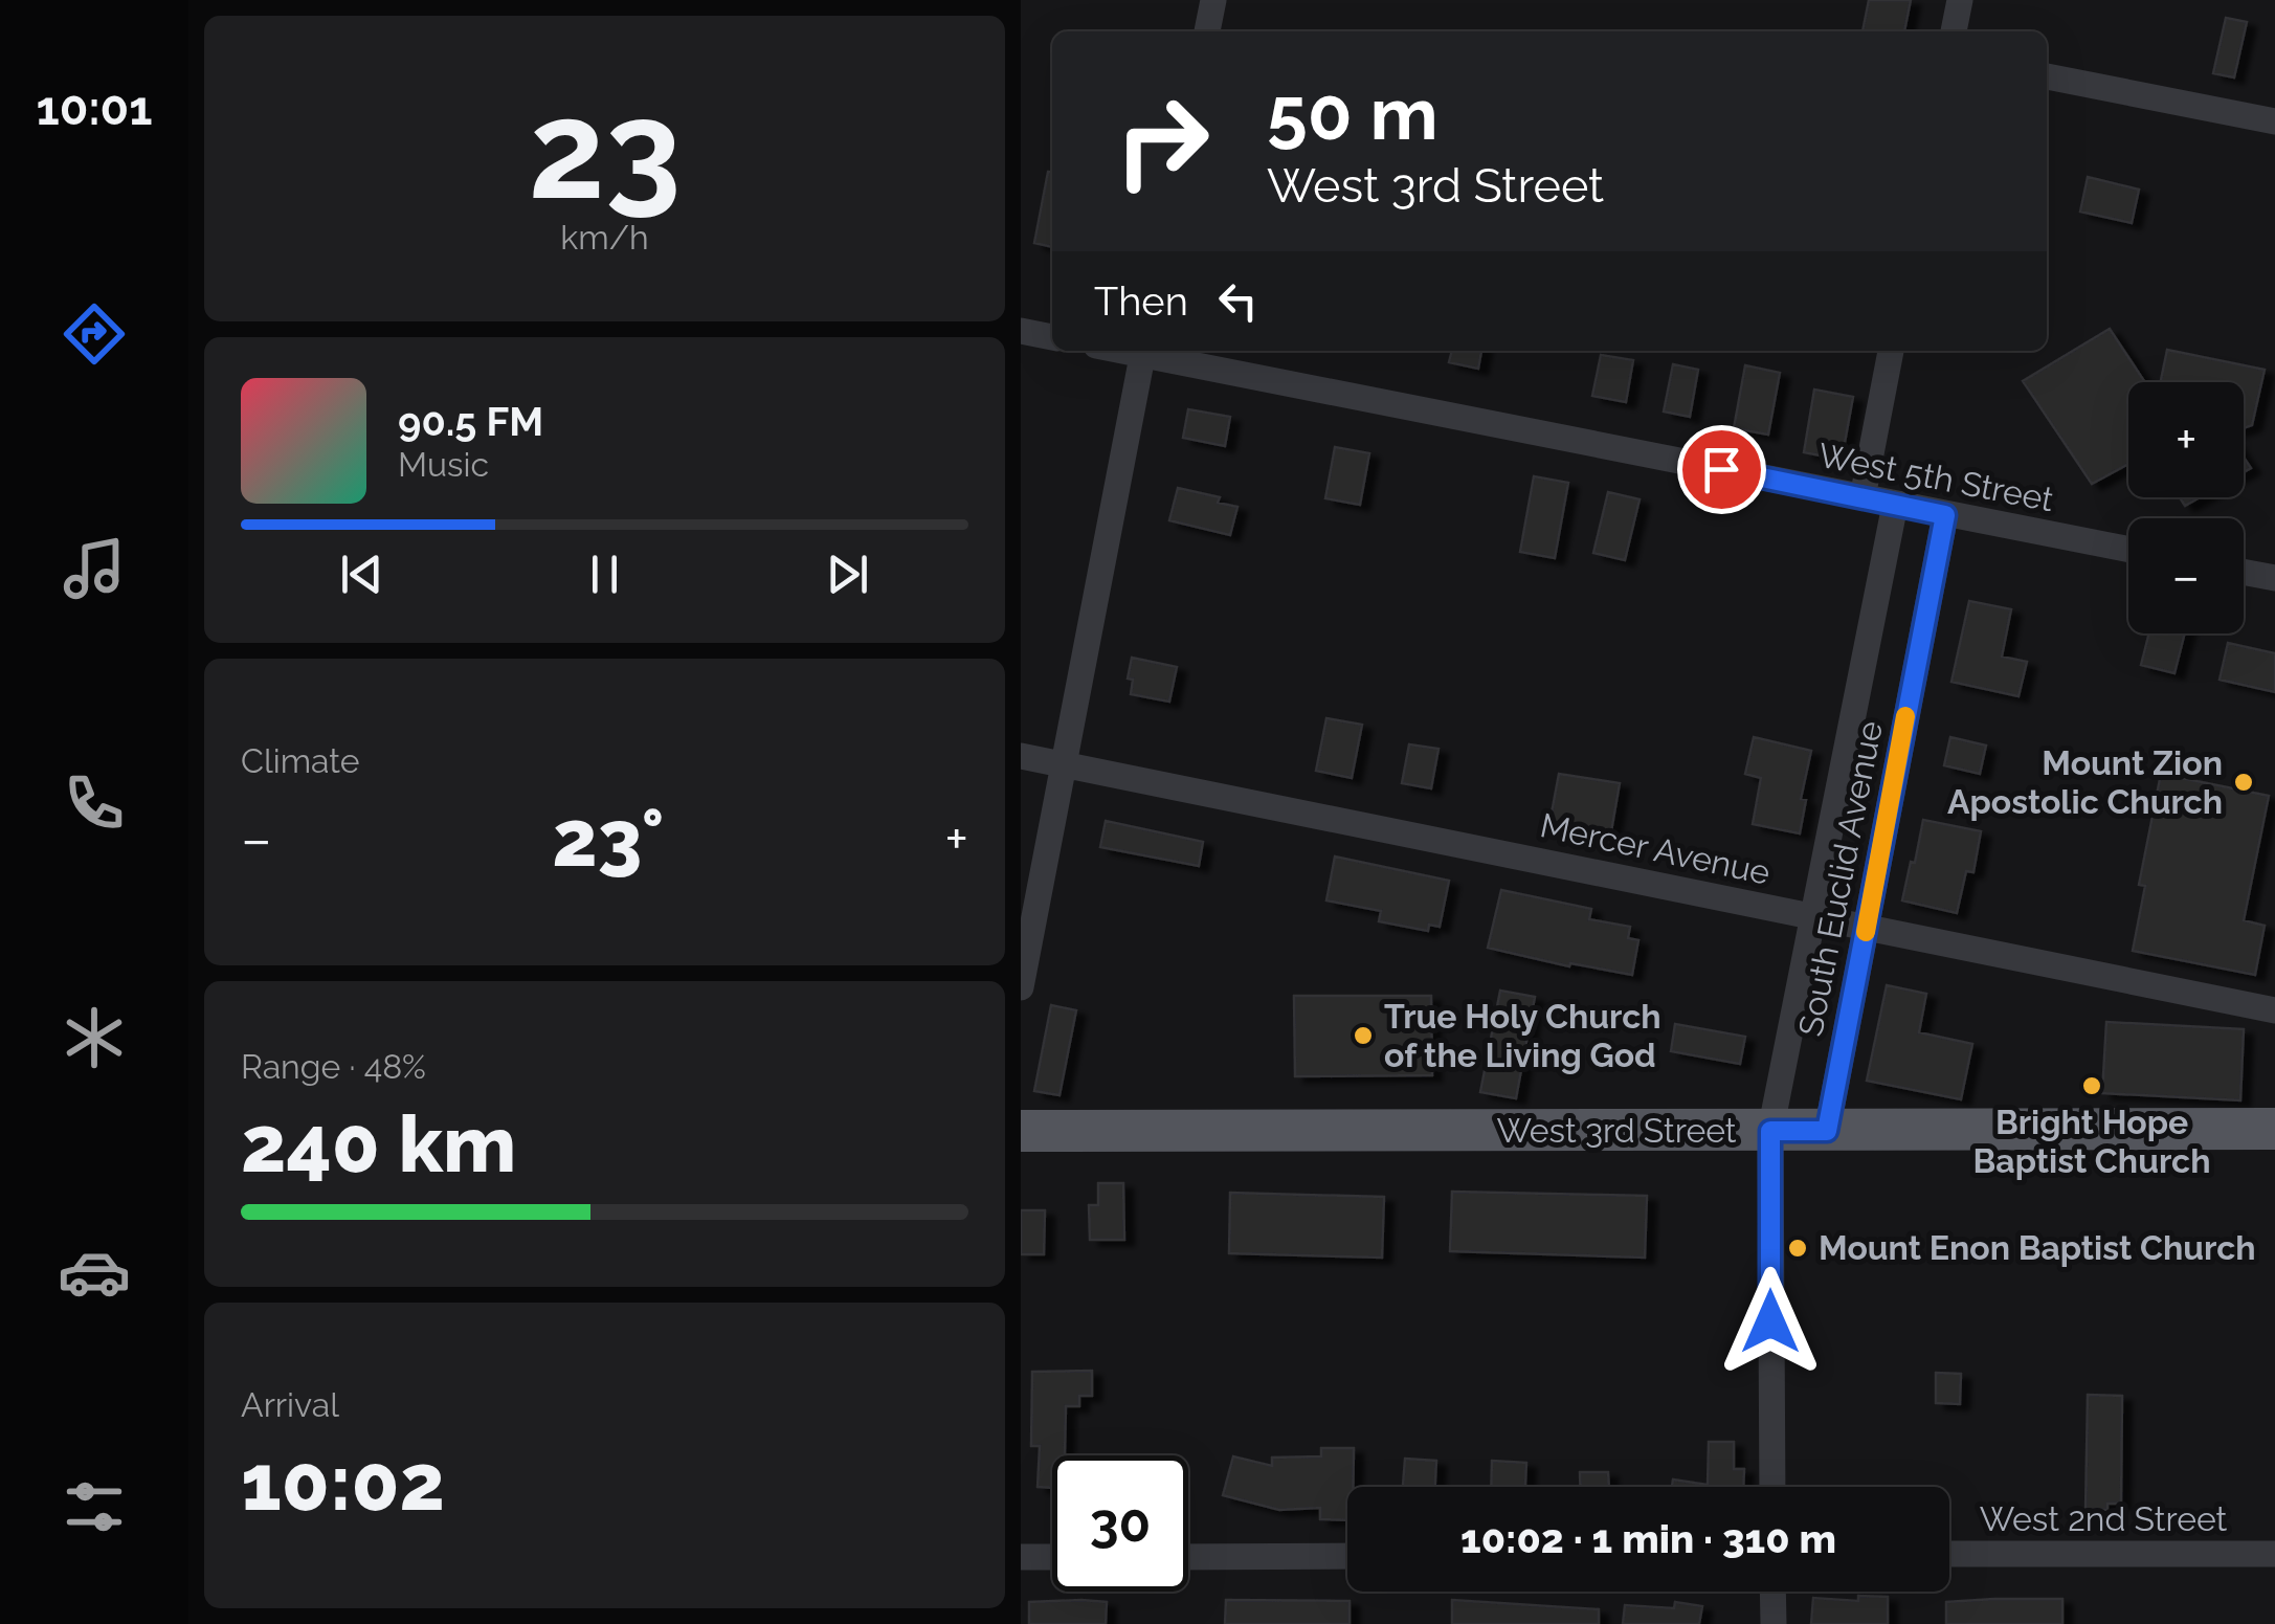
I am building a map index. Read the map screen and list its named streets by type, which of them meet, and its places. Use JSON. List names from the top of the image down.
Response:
{
  "streets": {
    "main road": ["West 3rd Street"],
    "street": [
      "West 5th Street",
      "Mercer Avenue",
      "South Euclid Avenue",
      "West 2nd Street"
    ]
  },
  "crossings": [
    ["West 5th Street", "South Euclid Avenue"],
    ["Mercer Avenue", "South Euclid Avenue"],
    ["South Euclid Avenue", "West 3rd Street"]
  ],
  "places": [
    "Mount Zion Apostolic Church",
    "True Holy Church of the Living God",
    "Bright Hope Baptist Church",
    "Mount Enon Baptist Church"
  ],
  "page": {
    "tabs": "10:01",
    "tile": [
      ["23", "km/h"],
      "Climate",
      ["Range · 48%", "240 km"],
      ["Arrival", "10:02"]
    ],
    "turn": ["50 m", "West 3rd Street"],
    "then": "Then",
    "song": ["90.5 FM", "Music"],
    "map_buttons": ["+", "−"],
    "heat": ["−", "23°", "+"],
    "limit": "30",
    "trip": "10:02 · 1 min · 310 m"
  }
}
